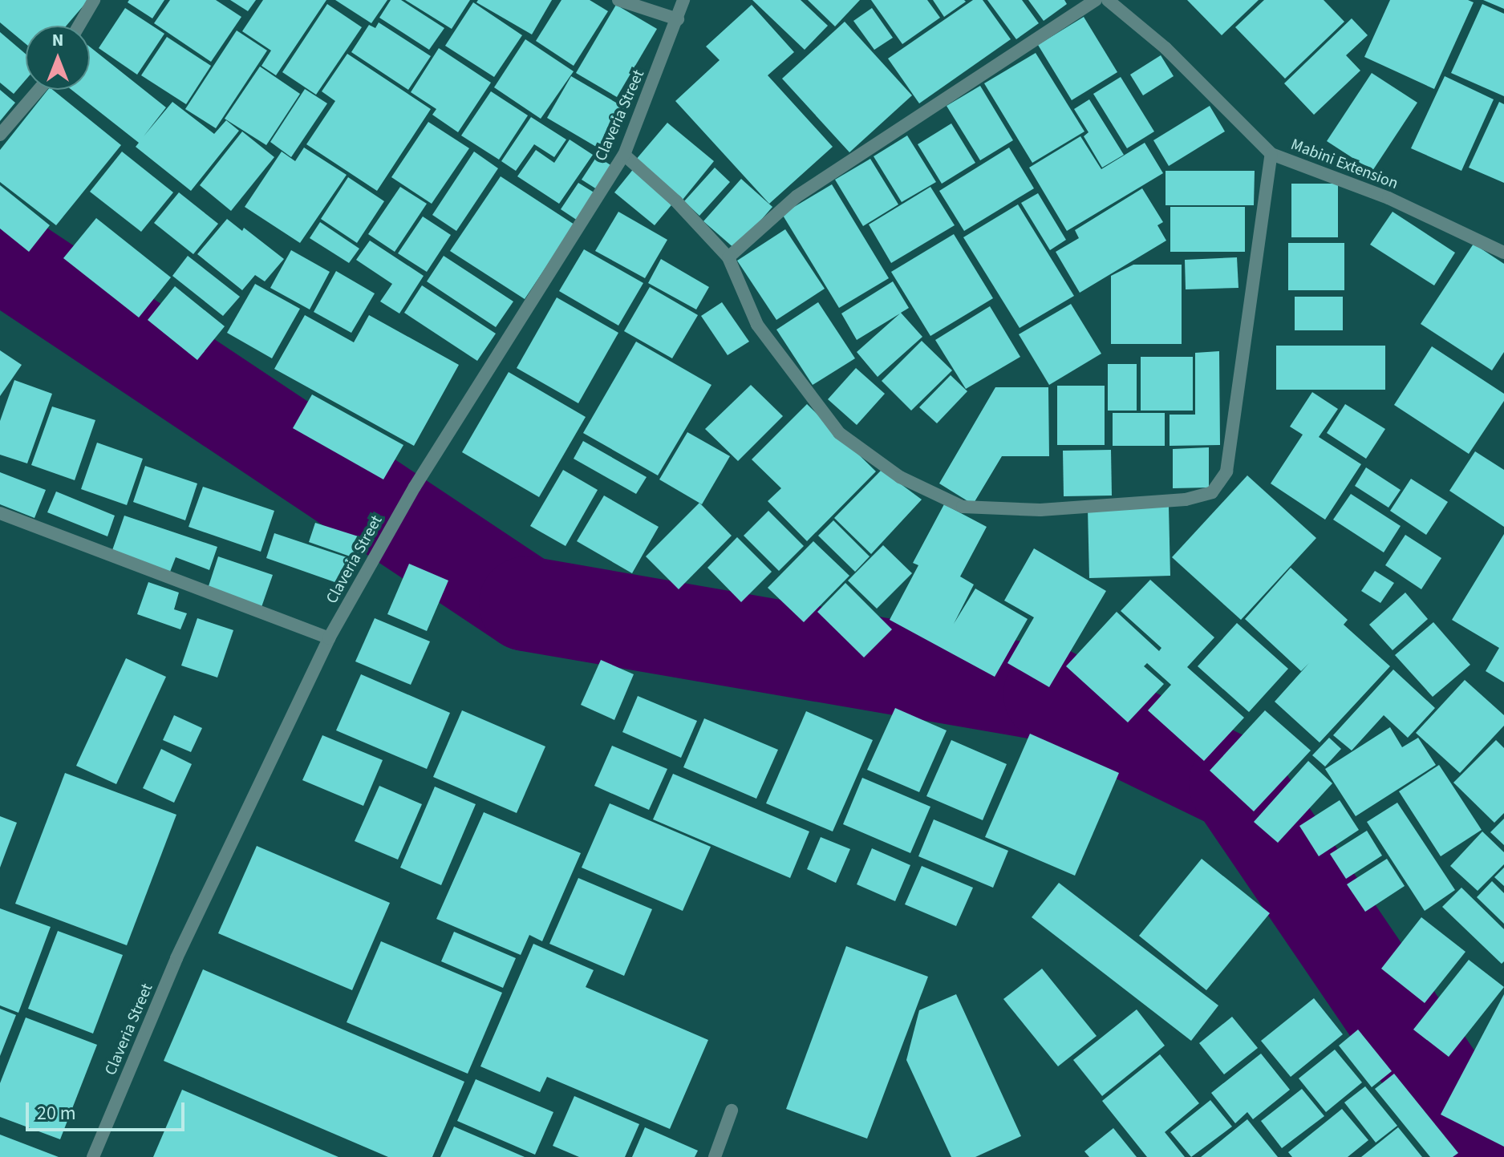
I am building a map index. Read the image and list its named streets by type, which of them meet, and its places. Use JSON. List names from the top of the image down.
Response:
{
  "streets": {
    "street": ["Claveria Street", "Mabini Extension"]
  },
  "scale_bar": "20 m",
  "north": "top"
}
